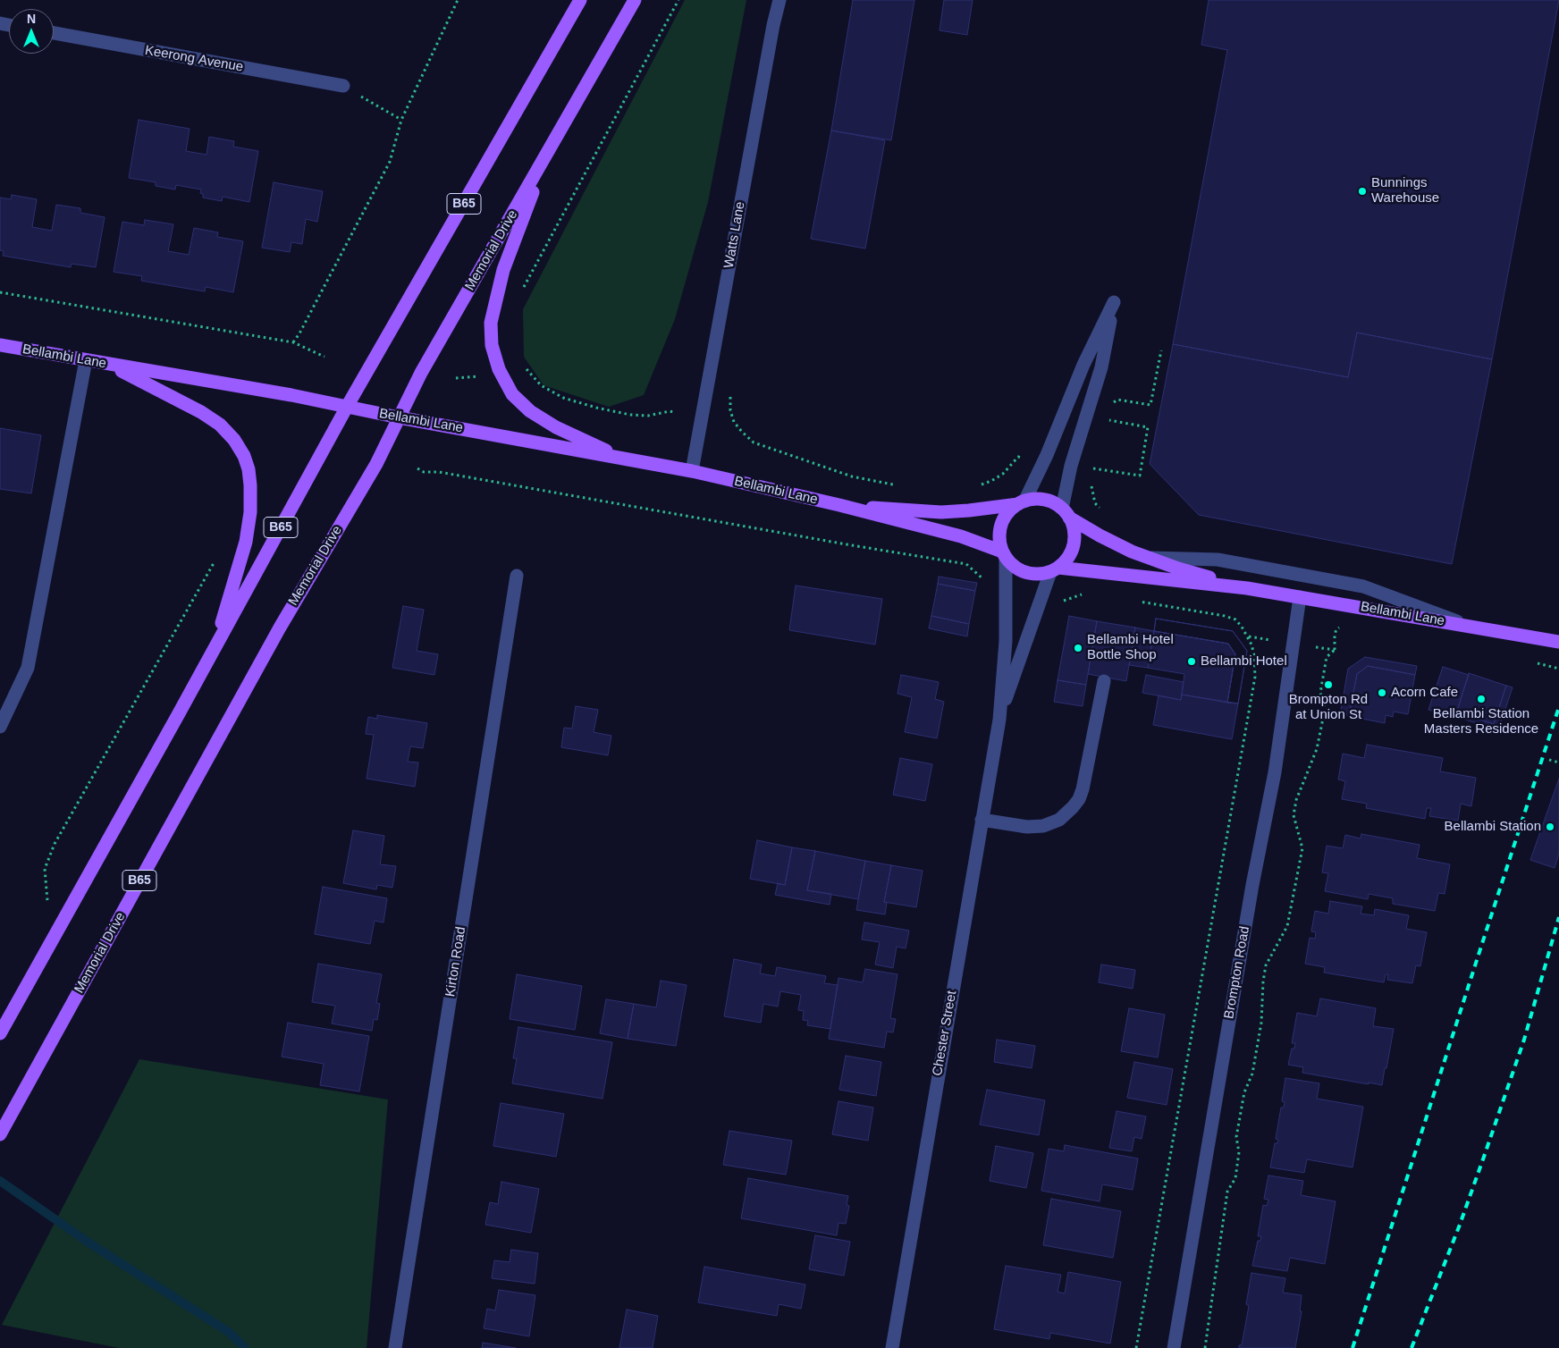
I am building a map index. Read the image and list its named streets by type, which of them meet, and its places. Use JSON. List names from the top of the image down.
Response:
{
  "streets": {
    "main road": ["B65", "Memorial Drive", "Bellambi Lane"],
    "street": [
      "Keerong Avenue",
      "Watts Lane",
      "Kirton Road",
      "Brompton Road",
      "Chester Street"
    ]
  },
  "crossings": [
    ["B65", "Bellambi Lane"],
    ["Watts Lane", "Bellambi Lane"],
    ["Memorial Drive", "Bellambi Lane"],
    ["Bellambi Lane", "Brompton Road"]
  ],
  "places": [
    "Bunnings Warehouse",
    "Bellambi Hotel Bottle Shop",
    "Bellambi Hotel",
    "Brompton Rd at Union St",
    "Acorn Cafe",
    "Bellambi Station Masters Residence",
    "Bellambi Station"
  ],
  "north": "top"
}
